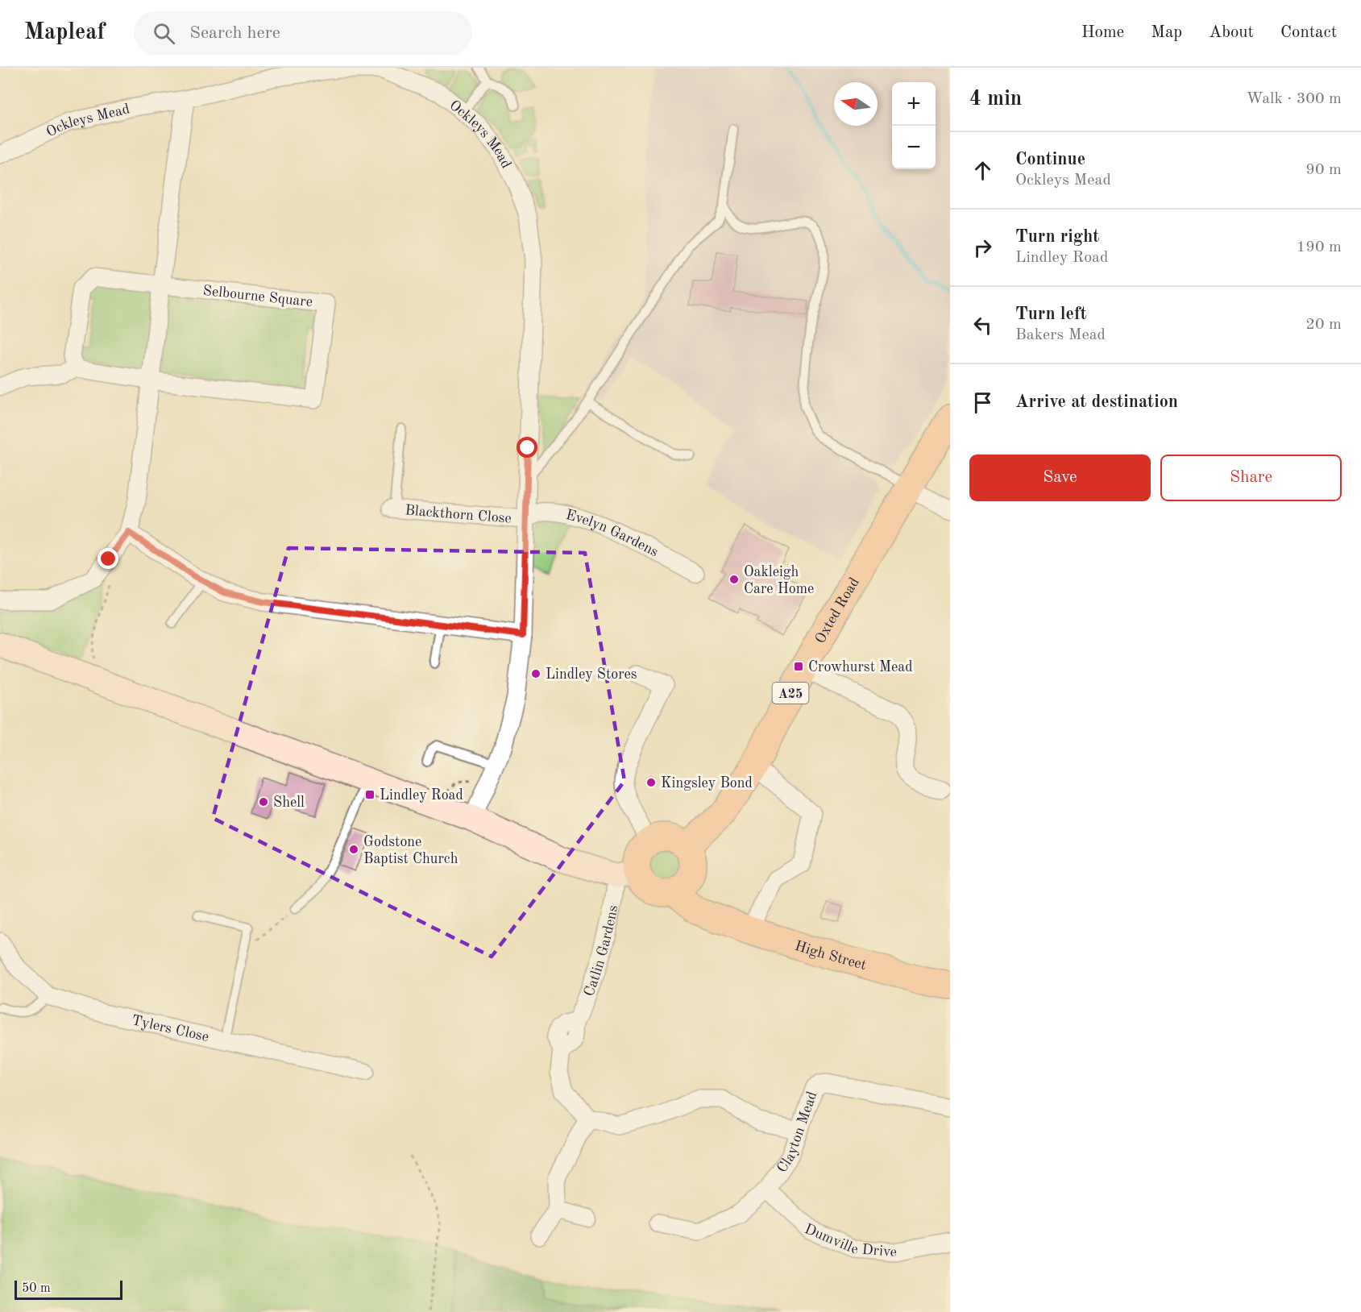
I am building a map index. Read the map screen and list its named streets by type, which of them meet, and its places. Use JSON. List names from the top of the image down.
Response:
{
  "streets": {
    "main road": ["Oxted Road", "A25", "High Street"],
    "street": [
      "Ockleys Mead",
      "Selbourne Square",
      "Blackthorn Close",
      "Evelyn Gardens",
      "Catlin Gardens",
      "Tylers Close",
      "Clayton Mead",
      "Dumville Drive"
    ]
  },
  "crossings": [
    ["Ockleys Mead", "Blackthorn Close"],
    ["Ockleys Mead", "Evelyn Gardens"],
    ["Blackthorn Close", "Evelyn Gardens"],
    ["Oxted Road", "Catlin Gardens"],
    ["Oxted Road", "High Street"],
    ["Catlin Gardens", "High Street"],
    ["Clayton Mead", "Dumville Drive"]
  ],
  "places": {
    "other": [
      "Oakleigh Care Home",
      "Lindley Stores",
      "Kingsley Bond",
      "Shell",
      "Godstone Baptist Church"
    ],
    "transit": ["Crowhurst Mead", "Lindley Road"]
  },
  "scale_bar": "50 m",
  "north": "left",
  "page": {
    "header": "Mapleaf",
    "search": "Search here",
    "nav": [
      "Home",
      "Map",
      "About",
      "Contact"
    ],
    "heading": ["4 min", "Walk · 300 m"],
    "map_buttons": ["+", "−"],
    "list": [
      ["Continue", "Ockleys Mead", "90 m"],
      ["Turn right", "Lindley Road", "190 m"],
      ["Turn left", "Bakers Mead", "20 m"],
      "Arrive at destination"
    ],
    "buttons": ["Save", "Share"],
    "scale": "50 m"
  }
}
